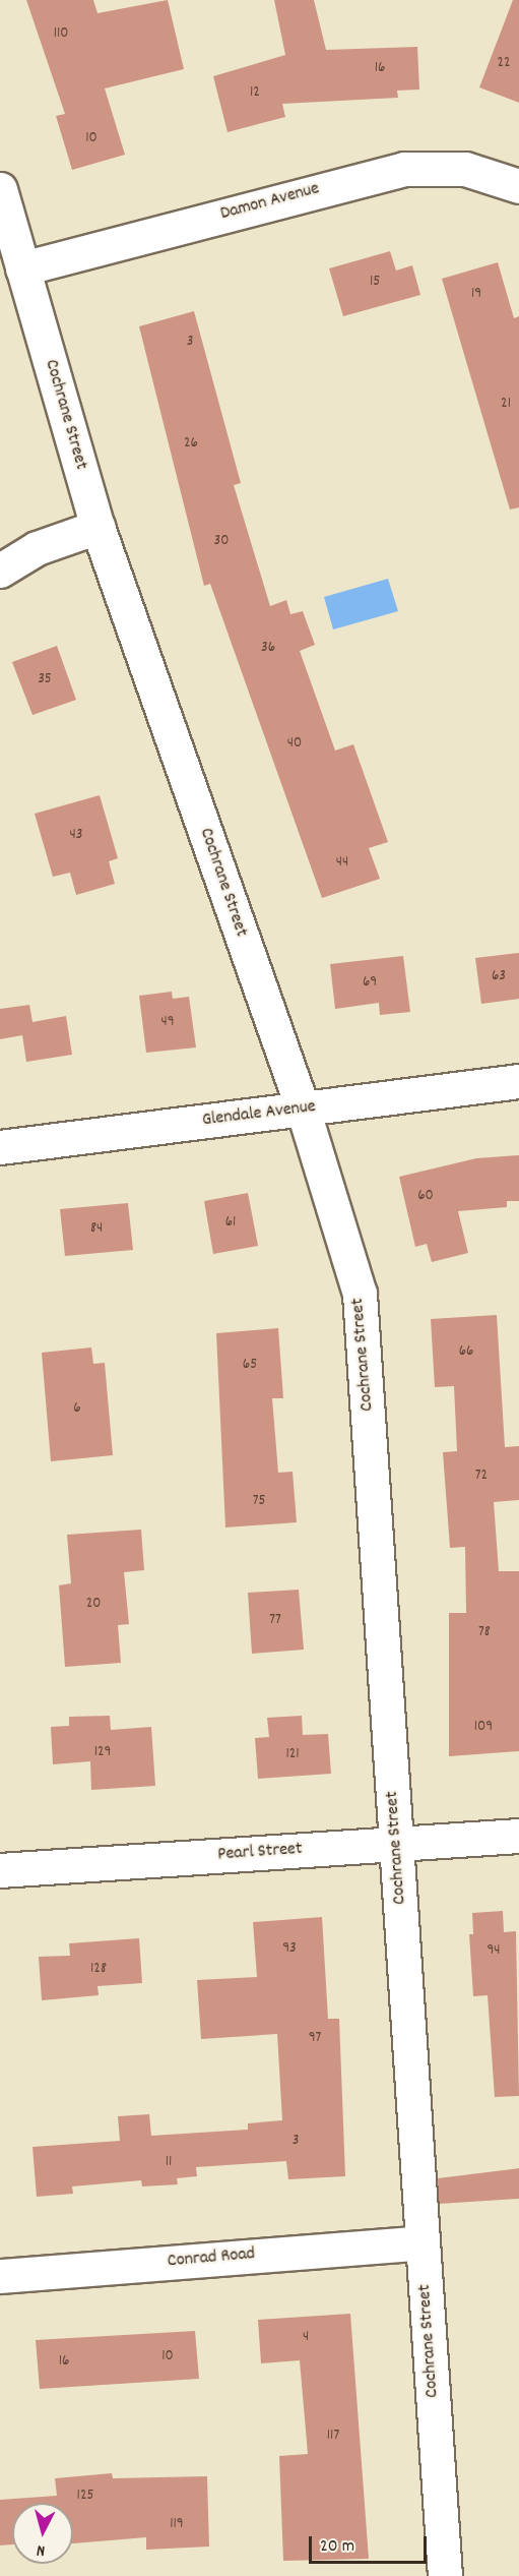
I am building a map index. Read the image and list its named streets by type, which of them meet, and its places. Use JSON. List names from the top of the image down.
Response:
{
  "streets": {
    "street": [
      "Damon Avenue",
      "Cochrane Street",
      "Glendale Avenue",
      "Pearl Street",
      "Conrad Road"
    ]
  },
  "crossings": [
    ["Damon Avenue", "Cochrane Street"],
    ["Cochrane Street", "Glendale Avenue"],
    ["Cochrane Street", "Pearl Street"],
    ["Cochrane Street", "Conrad Road"]
  ],
  "house_numbers": [
    "110",
    "22",
    "16",
    "12",
    "10",
    "15",
    "19",
    "3",
    "21",
    "26",
    "30",
    "36",
    "35",
    "40",
    "43",
    "44",
    "63",
    "69",
    "49",
    "60",
    "61",
    "84",
    "66",
    "65",
    "6",
    "72",
    "75",
    "20",
    "77",
    "78",
    "109",
    "129",
    "121",
    "93",
    "94",
    "128",
    "97",
    "3",
    "11",
    "4",
    "10",
    "16",
    "117",
    "125",
    "119"
  ],
  "scale_bar": "20 m",
  "north": "bottom"
}
